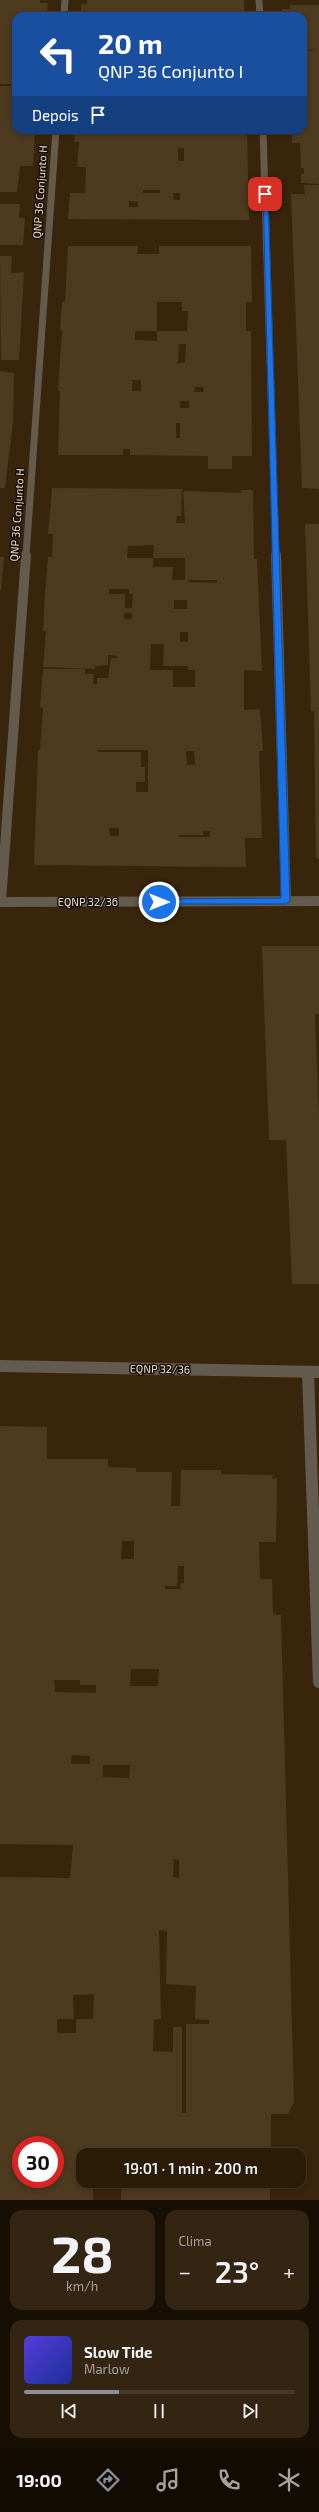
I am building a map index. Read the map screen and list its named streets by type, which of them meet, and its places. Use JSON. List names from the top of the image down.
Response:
{
  "streets": {
    "street": ["QNP 36 Conjunto H", "EQNP 32/36"]
  },
  "crossings": [
    ["QNP 36 Conjunto H", "EQNP 32/36"]
  ],
  "page": {
    "turn": ["20 m", "QNP 36 Conjunto I"],
    "then": "Depois",
    "limit": "30",
    "trip": "19:01 · 1 min · 200 m",
    "tile": [
      ["28", "km/h"],
      "Clima"
    ],
    "heat": ["−", "23°", "+"],
    "song": ["Slow Tide", "Marlow"],
    "tabs": "19:00"
  }
}
